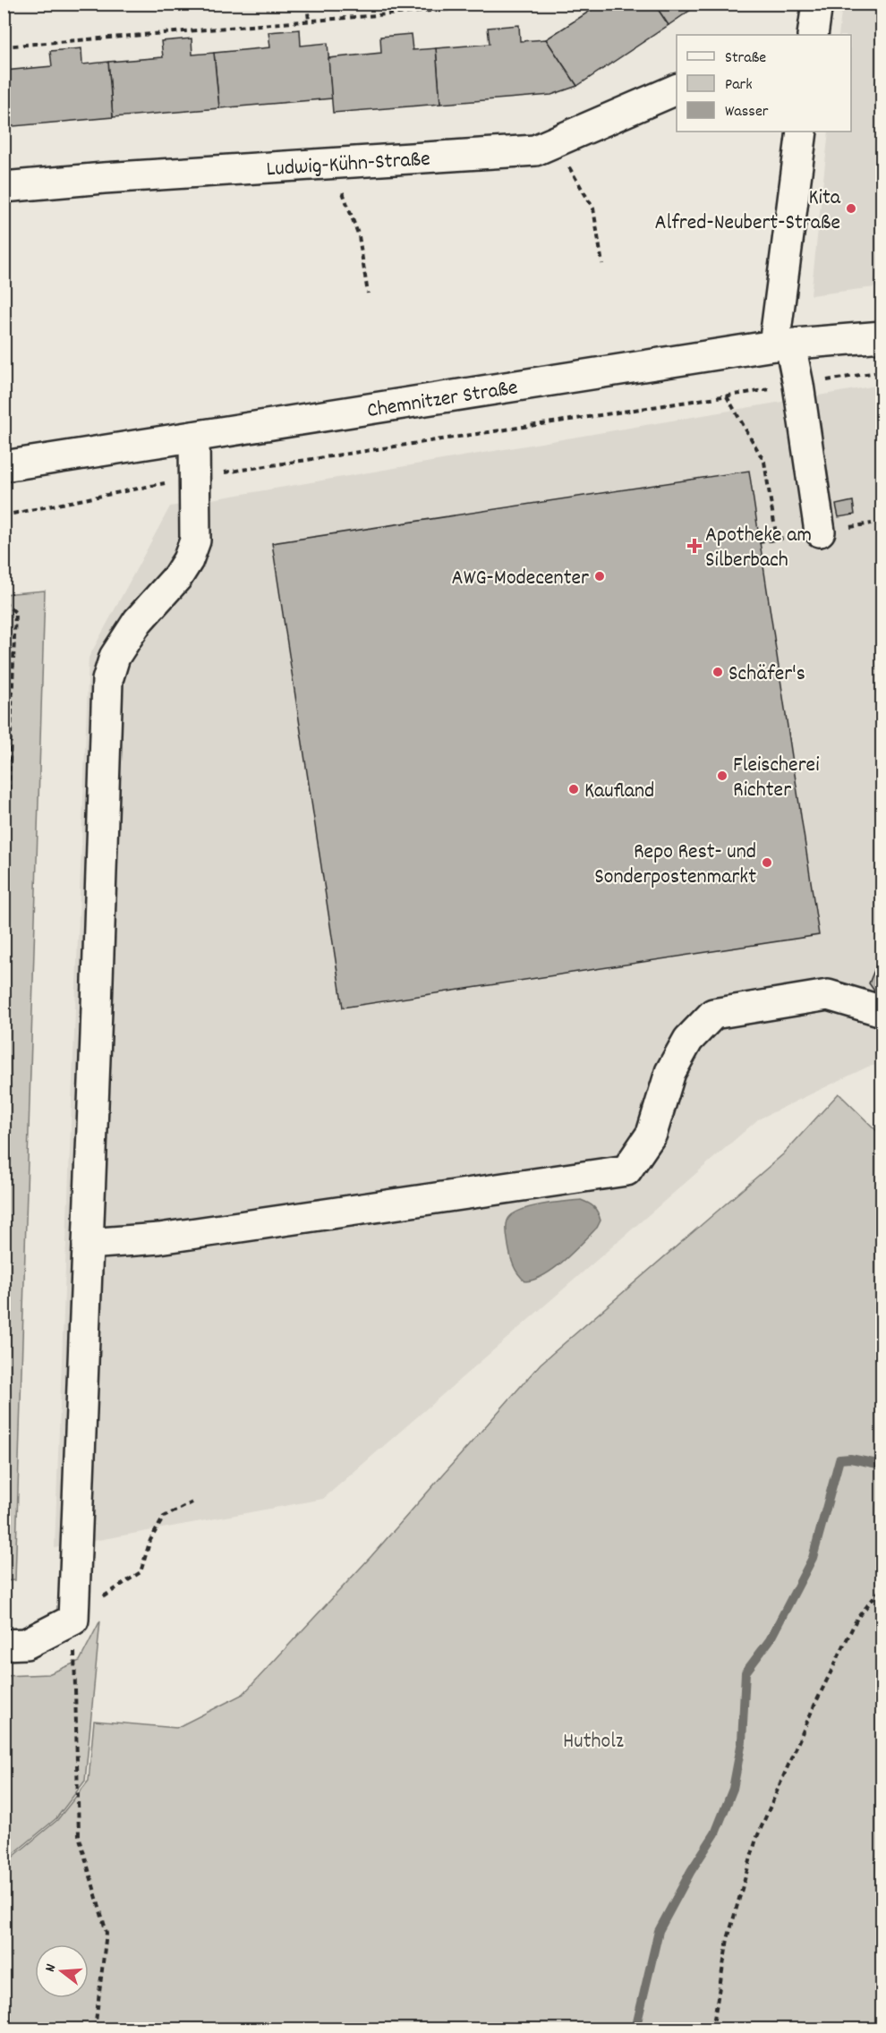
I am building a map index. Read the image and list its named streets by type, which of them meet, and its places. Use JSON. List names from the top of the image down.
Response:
{
  "streets": {
    "street": ["Ludwig-Kühn-Straße", "Chemnitzer Straße"]
  },
  "parks": ["Hutholz"],
  "places": {
    "other": [
      "Kita Alfred-Neubert-Straße",
      "AWG-Modecenter",
      "Schäfer's",
      "Fleischerei Richter",
      "Kaufland",
      "Repo Rest- und Sonderpostenmarkt"
    ],
    "health": ["Apotheke am Silberbach"]
  },
  "legend": ["Straße", "Park", "Wasser"],
  "north": "left"
}
